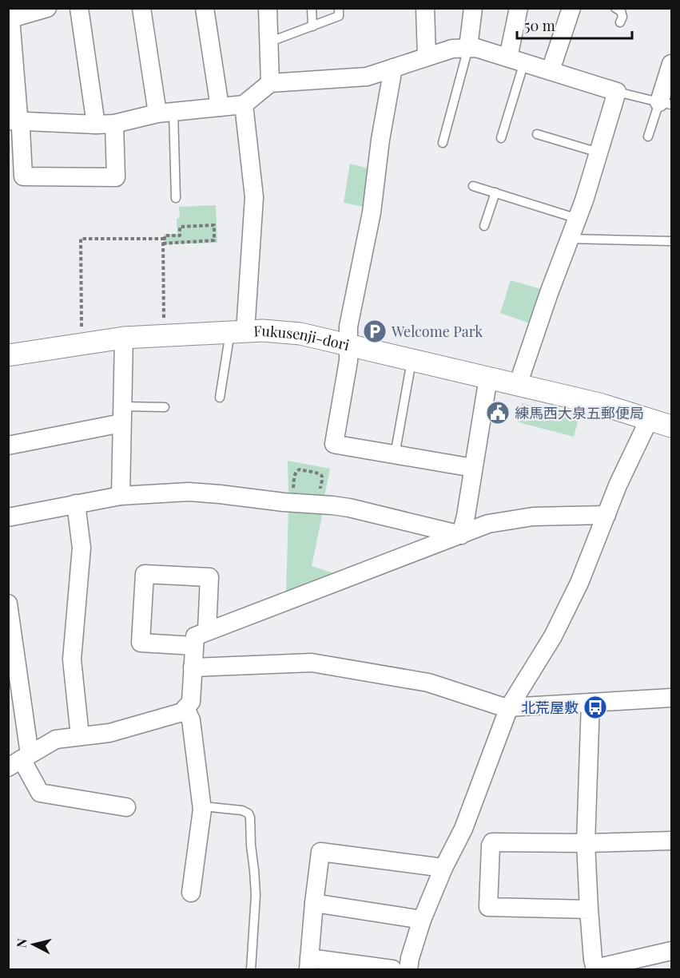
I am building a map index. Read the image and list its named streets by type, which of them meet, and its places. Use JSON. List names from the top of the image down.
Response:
{
  "streets": {
    "street": ["Fukusenji-dori"]
  },
  "places": {
    "parking": ["Welcome Park"],
    "public building": ["練馬西大泉五郵便局"],
    "bus stop": ["北荒屋敷"]
  },
  "scale_bar": "50 m",
  "north": "left"
}
